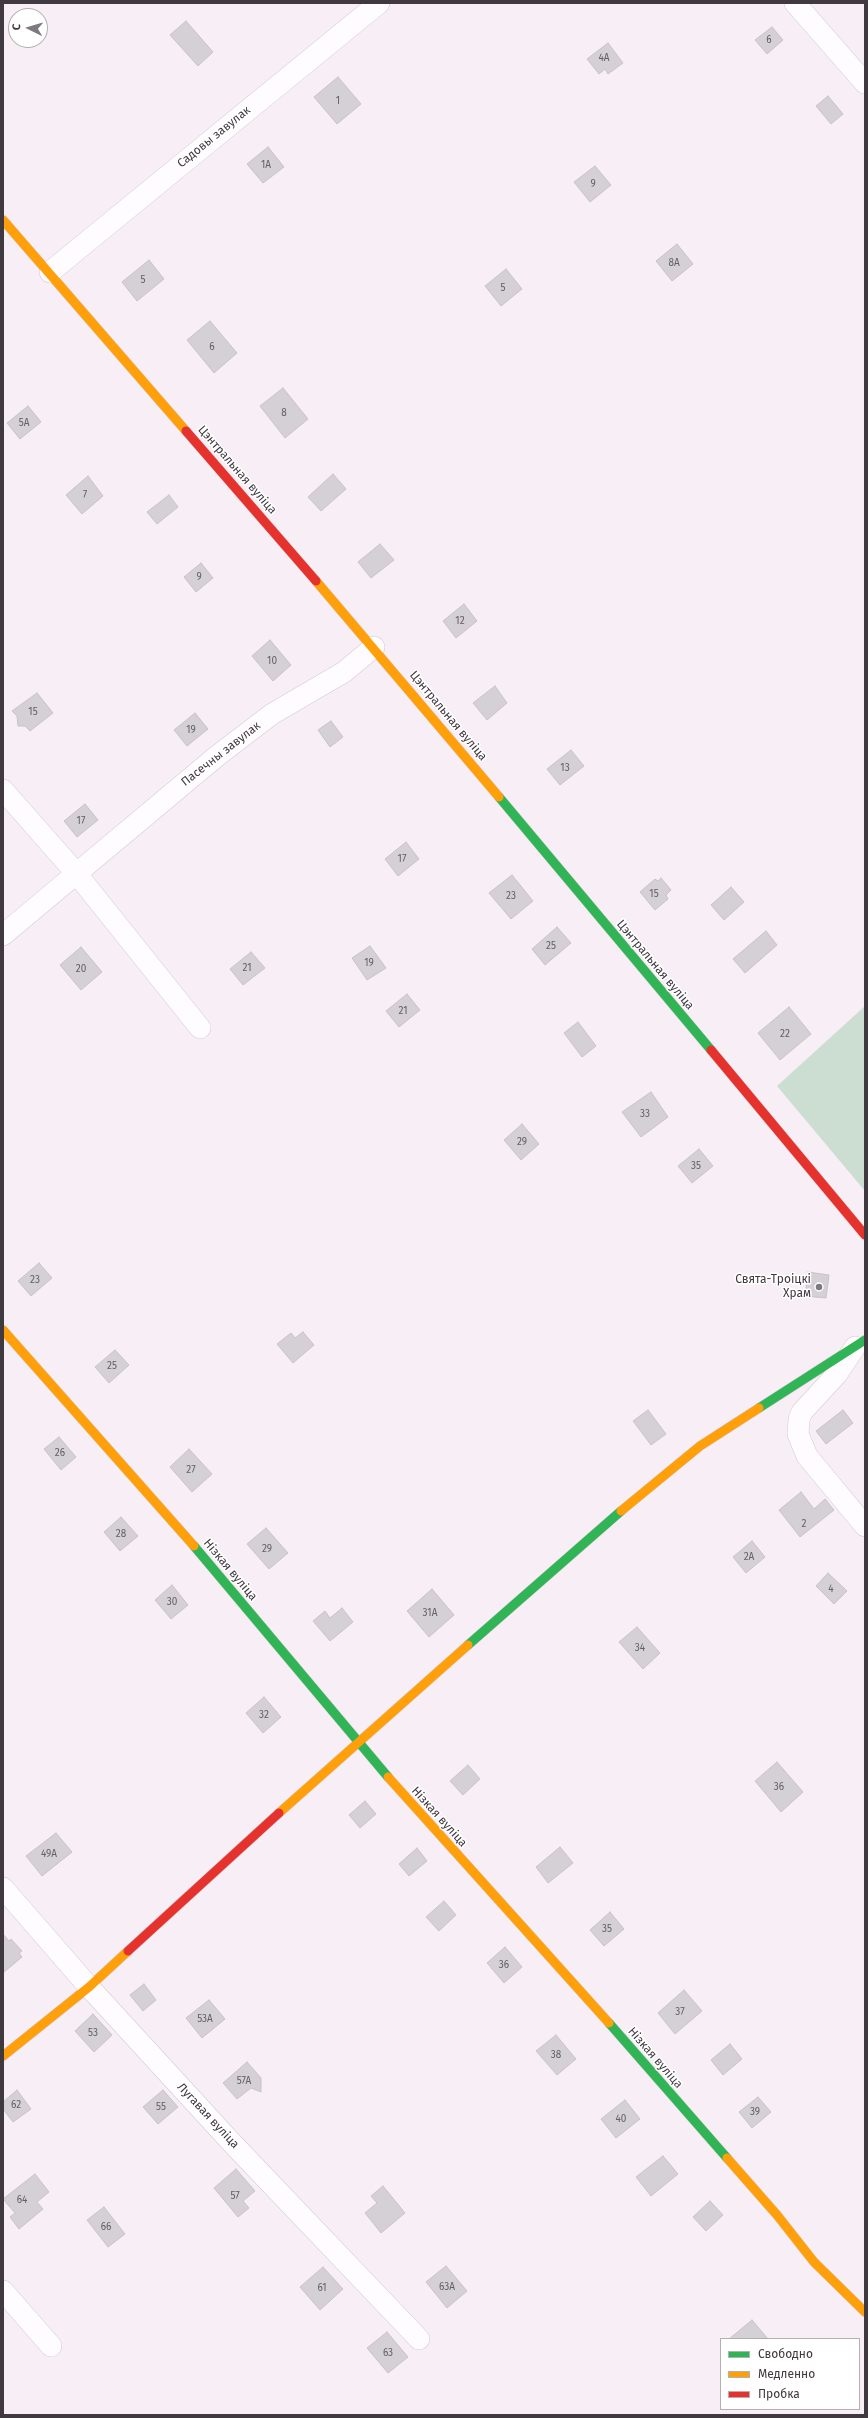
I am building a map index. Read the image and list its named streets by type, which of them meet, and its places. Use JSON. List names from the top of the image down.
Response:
{
  "streets": {
    "street": [
      "Садовы завулак",
      "Цэнтральная вуліца",
      "Пасечны завулак",
      "Нізкая вуліца",
      "Лугавая вуліца"
    ]
  },
  "crossings": [
    ["Садовы завулак", "Цэнтральная вуліца"],
    ["Цэнтральная вуліца", "Пасечны завулак"]
  ],
  "places": ["Свята-Троіцкі Храм"],
  "house_numbers": [
    "6",
    "4А",
    "1",
    "1А",
    "9",
    "8А",
    "5",
    "5",
    "6",
    "8",
    "5А",
    "7",
    "9",
    "12",
    "10",
    "15",
    "19",
    "13",
    "17",
    "17",
    "15",
    "23",
    "25",
    "19",
    "21",
    "20",
    "21",
    "22",
    "33",
    "29",
    "35",
    "23",
    "25",
    "26",
    "27",
    "2",
    "28",
    "29",
    "2А",
    "4",
    "30",
    "31А",
    "34",
    "32",
    "36",
    "49А",
    "35",
    "36",
    "37",
    "53А",
    "53",
    "38",
    "57А",
    "62",
    "55",
    "39",
    "40",
    "57",
    "64",
    "66",
    "63А",
    "61",
    "63"
  ],
  "legend": ["Свободно", "Медленно", "Пробка"],
  "north": "left"
}
